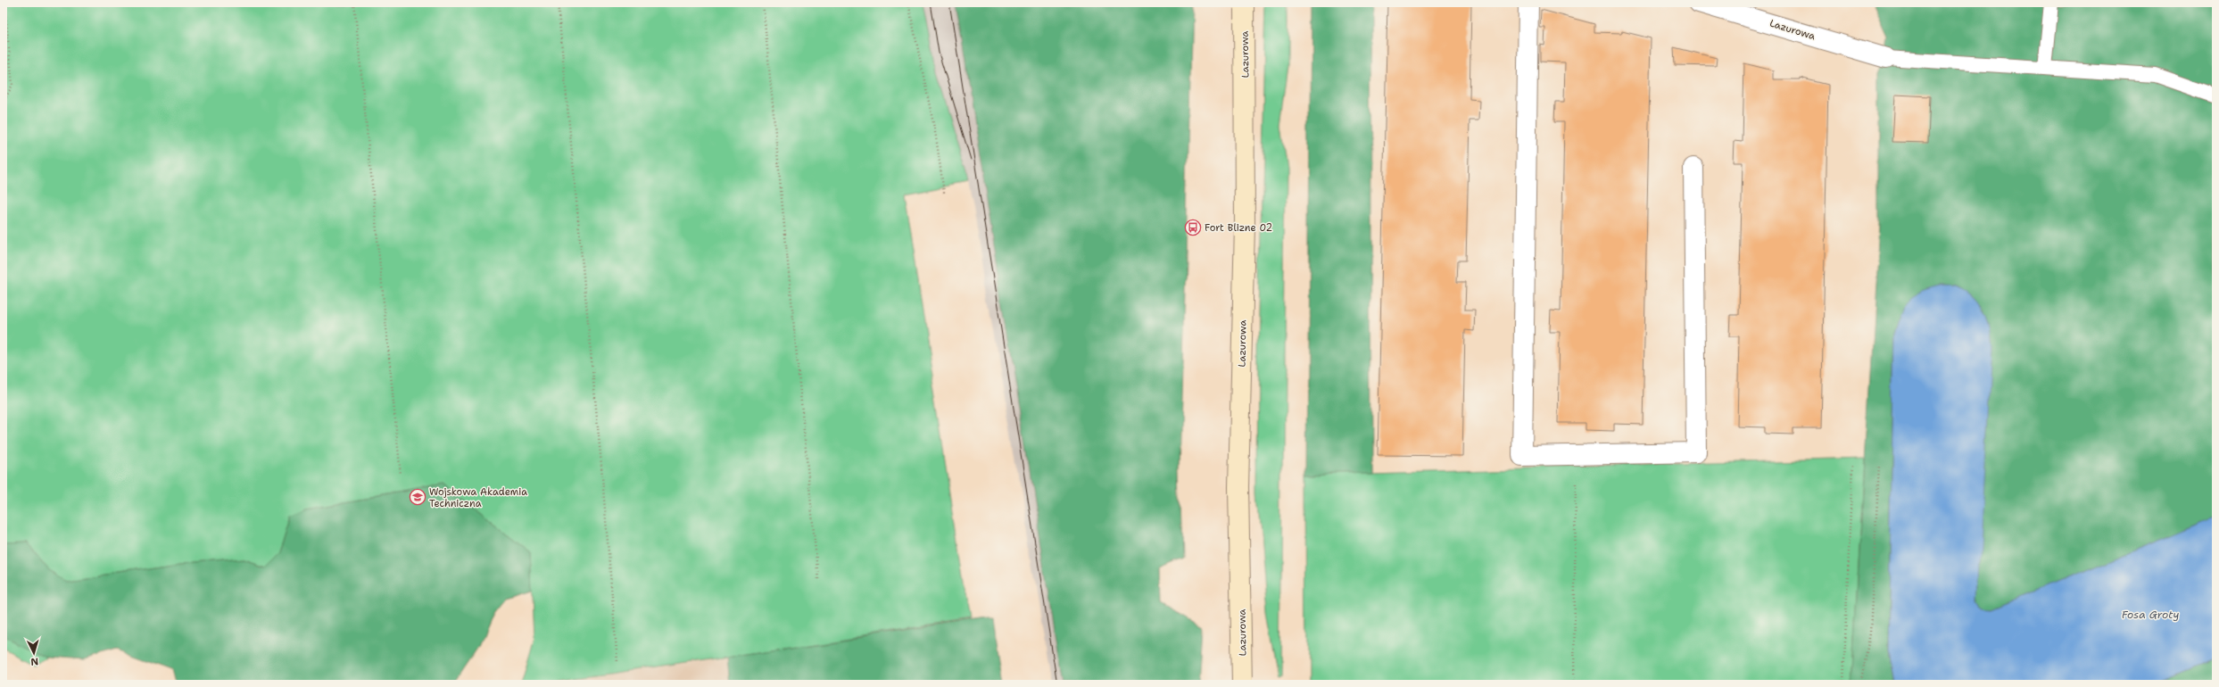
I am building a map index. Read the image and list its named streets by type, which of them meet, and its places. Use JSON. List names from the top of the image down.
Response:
{
  "streets": {
    "street": ["Lazurowa"]
  },
  "water": ["Fosa Groty"],
  "places": {
    "bus stop": ["Fort Blizne 02"],
    "school or university": ["Wojskowa Akademia Techniczna"]
  },
  "north": "bottom"
}
